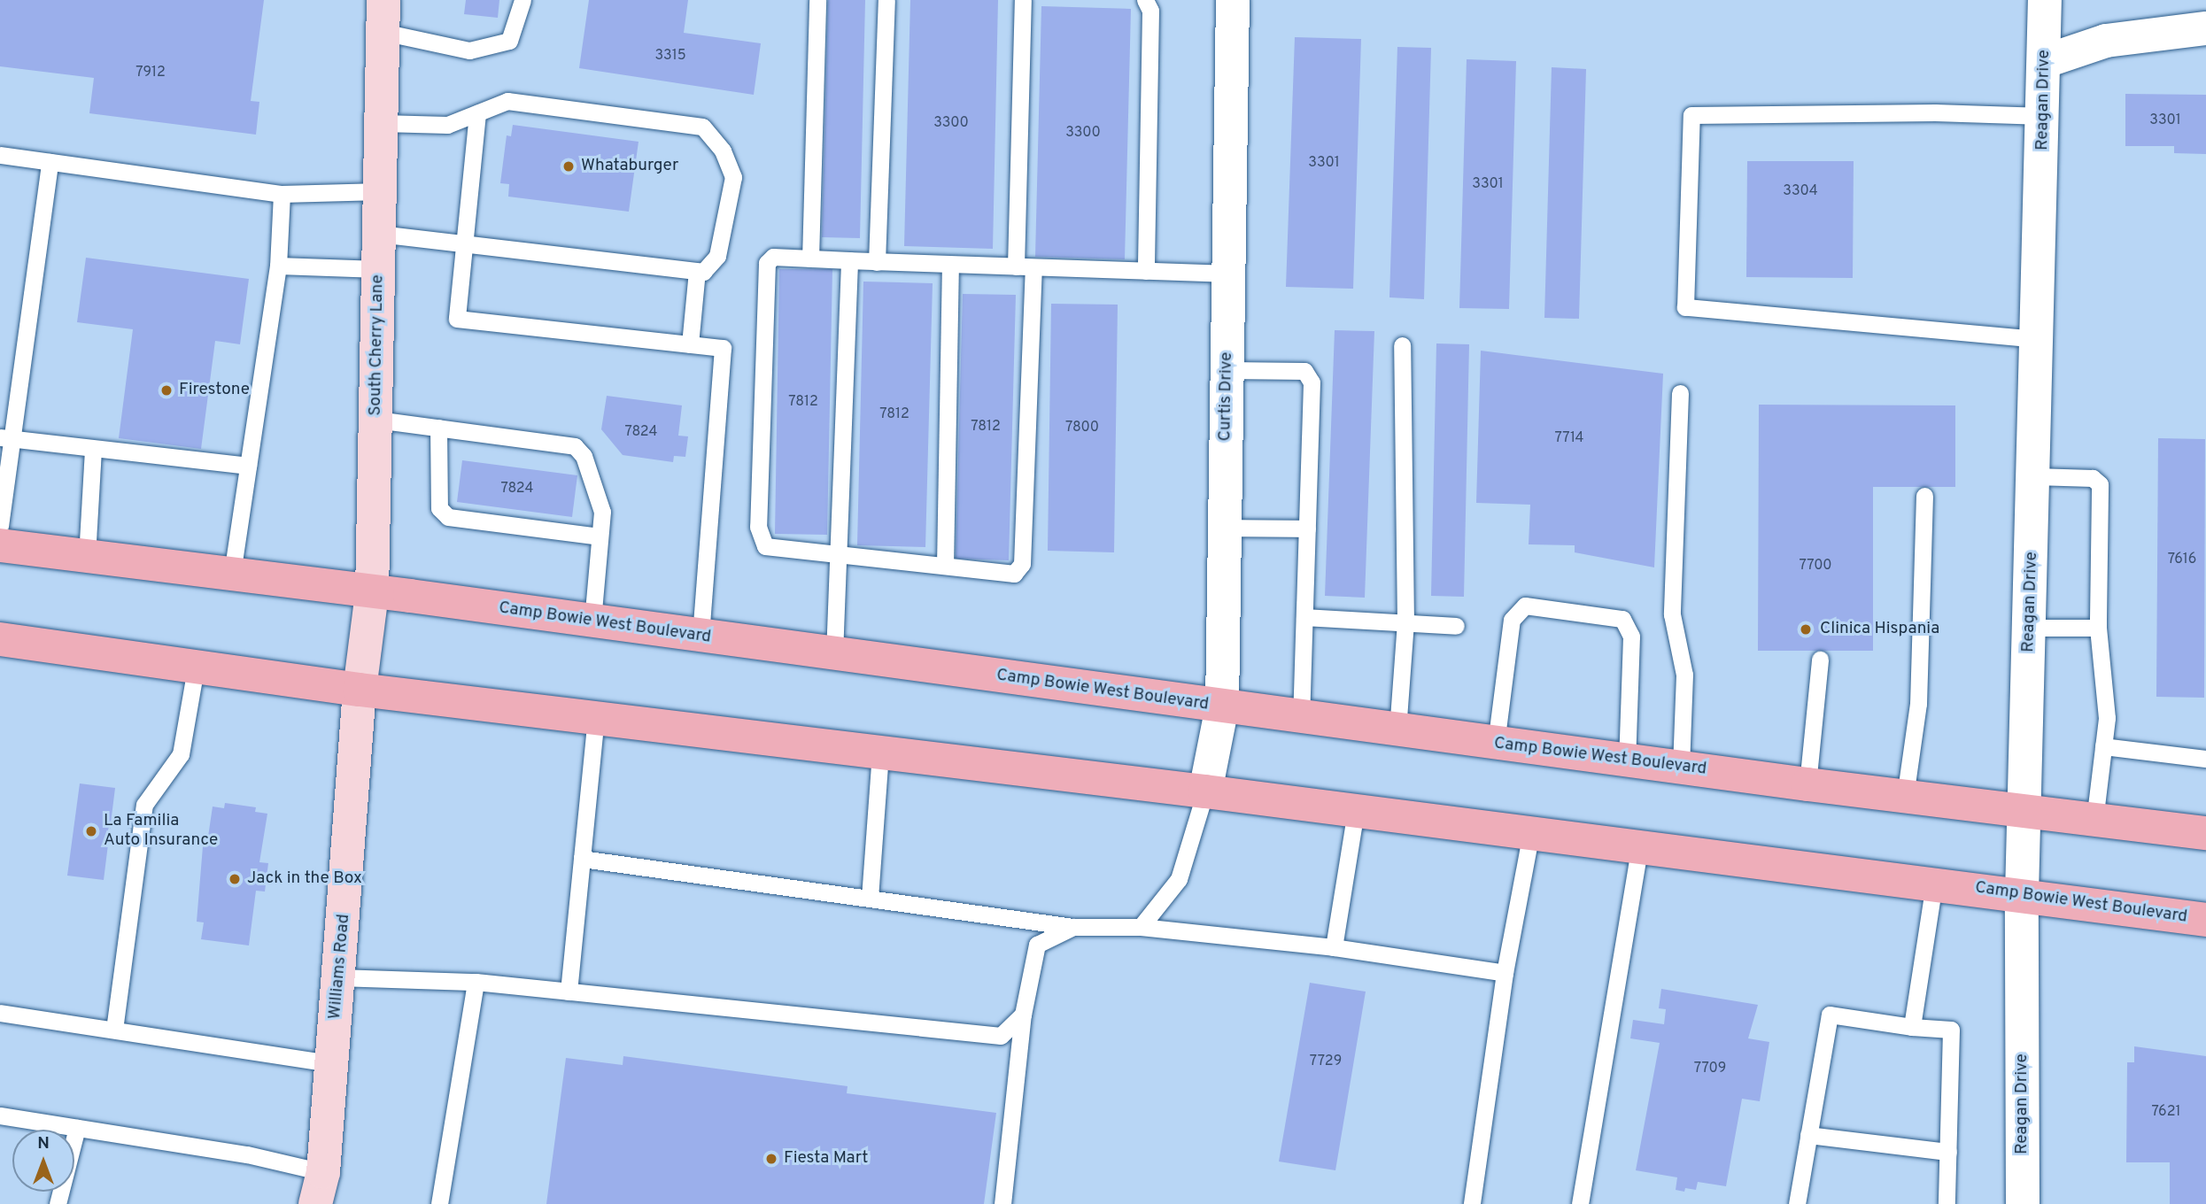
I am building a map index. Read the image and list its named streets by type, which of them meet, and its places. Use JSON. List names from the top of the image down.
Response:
{
  "streets": {
    "main road": ["Camp Bowie West Boulevard"],
    "street": [
      "Reagan Drive",
      "South Cherry Lane",
      "Curtis Drive",
      "Williams Road"
    ]
  },
  "crossings": [
    ["Reagan Drive", "Camp Bowie West Boulevard"],
    ["South Cherry Lane", "Camp Bowie West Boulevard"],
    ["South Cherry Lane", "Williams Road"],
    ["Curtis Drive", "Camp Bowie West Boulevard"],
    ["Camp Bowie West Boulevard", "Williams Road"]
  ],
  "places": [
    "Whataburger",
    "Firestone",
    "Clinica Hispania",
    "La Familia Auto Insurance",
    "Jack in the Box",
    "Fiesta Mart"
  ],
  "house_numbers": [
    "3315",
    "7912",
    "3301",
    "3300",
    "3300",
    "3301",
    "3301",
    "3304",
    "7812",
    "7812",
    "7812",
    "7800",
    "7824",
    "7714",
    "7824",
    "7616",
    "7700",
    "7729",
    "7709",
    "7621"
  ],
  "north": "top"
}
